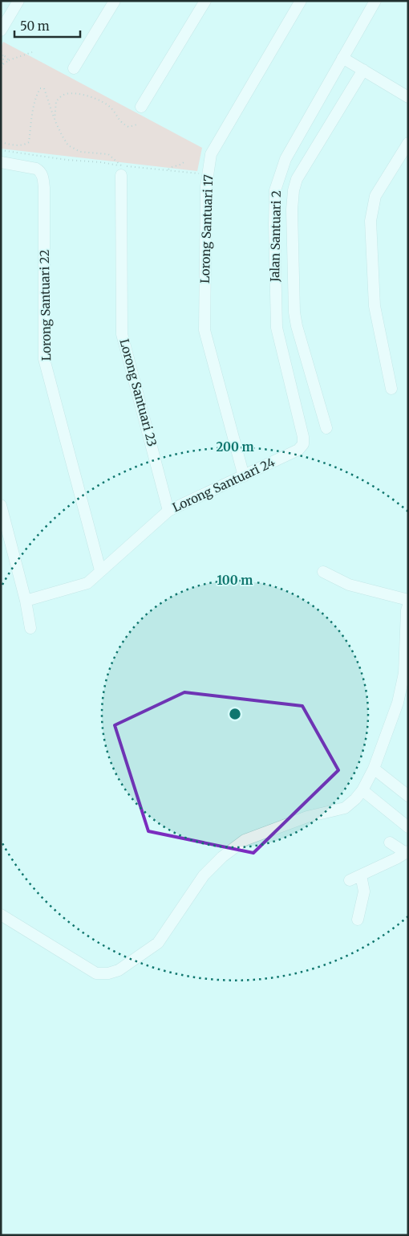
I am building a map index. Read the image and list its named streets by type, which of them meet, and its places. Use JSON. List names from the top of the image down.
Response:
{
  "streets": {
    "street": [
      "Lorong Santuari 17",
      "Jalan Santuari 2",
      "Lorong Santuari 22",
      "Lorong Santuari 23",
      "Lorong Santuari 24"
    ]
  },
  "crossings": [
    ["Lorong Santuari 17", "Lorong Santuari 24"],
    ["Jalan Santuari 2", "Lorong Santuari 24"],
    ["Lorong Santuari 22", "Lorong Santuari 24"],
    ["Lorong Santuari 23", "Lorong Santuari 24"]
  ],
  "scale_bar": "50 m",
  "rings": ["200 m", "100 m"]
}
